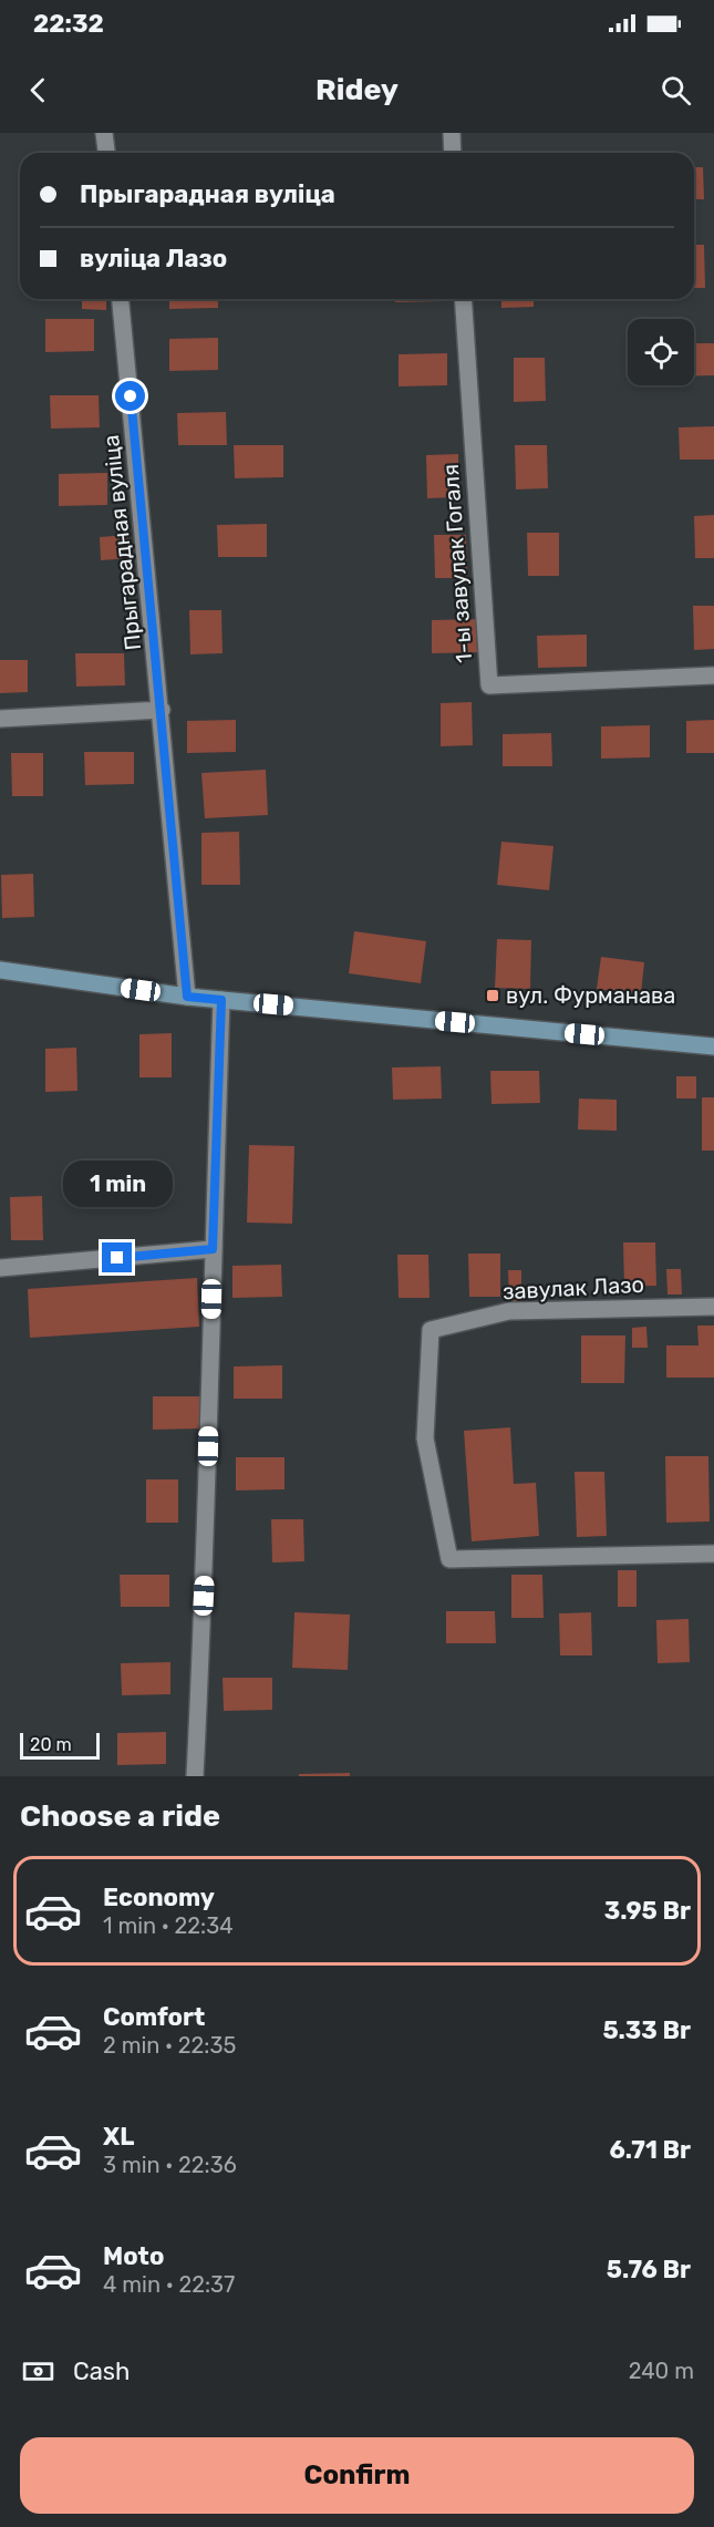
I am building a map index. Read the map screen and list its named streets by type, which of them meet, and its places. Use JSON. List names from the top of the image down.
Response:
{
  "streets": {
    "street": ["Прыгарадная вуліца", "1-ы завулак Гогаля", "завулак Лазо"]
  },
  "places": {
    "transit": ["вул. Фурманава"]
  },
  "scale_bar": "20 m",
  "page": {
    "status": "22:32",
    "header": "Ridey",
    "banner": ["Прыгарадная вуліца", "вуліца Лазо"],
    "bubble": "1 min",
    "scale": "20 m",
    "heading": "Choose a ride",
    "list": [
      {
        "name": "Economy",
        "note": "1 min · 22:34",
        "value": "3.95 Br"
      },
      {
        "name": "Comfort",
        "note": "2 min · 22:35",
        "value": "5.33 Br"
      },
      {
        "name": "XL",
        "note": "3 min · 22:36",
        "value": "6.71 Br"
      },
      {
        "name": "Moto",
        "note": "4 min · 22:37",
        "value": "5.76 Br"
      }
    ],
    "pay": ["Cash", "240 m"],
    "buttons": "Confirm"
  }
}
